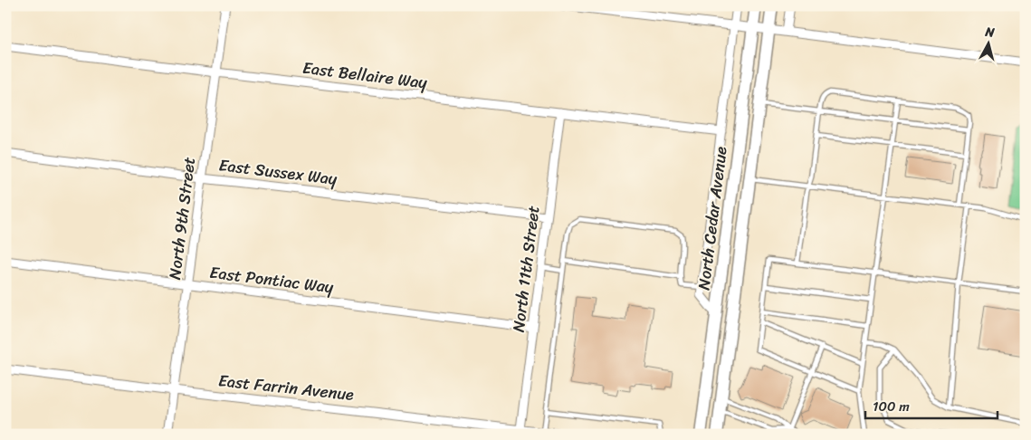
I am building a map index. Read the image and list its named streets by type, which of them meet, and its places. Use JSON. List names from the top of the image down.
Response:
{
  "streets": {
    "main road": ["North Cedar Avenue"],
    "street": [
      "East Bellaire Way",
      "East Sussex Way",
      "North 9th Street",
      "North 11th Street",
      "East Pontiac Way",
      "East Farrin Avenue"
    ]
  },
  "crossings": [
    ["East Bellaire Way", "North 9th Street"],
    ["East Bellaire Way", "North 11th Street"],
    ["East Sussex Way", "North 9th Street"],
    ["East Sussex Way", "North 11th Street"],
    ["North 9th Street", "East Pontiac Way"],
    ["North 9th Street", "East Farrin Avenue"],
    ["North 11th Street", "East Pontiac Way"],
    ["North 11th Street", "East Farrin Avenue"]
  ],
  "scale_bar": "100 m",
  "north": "top"
}
